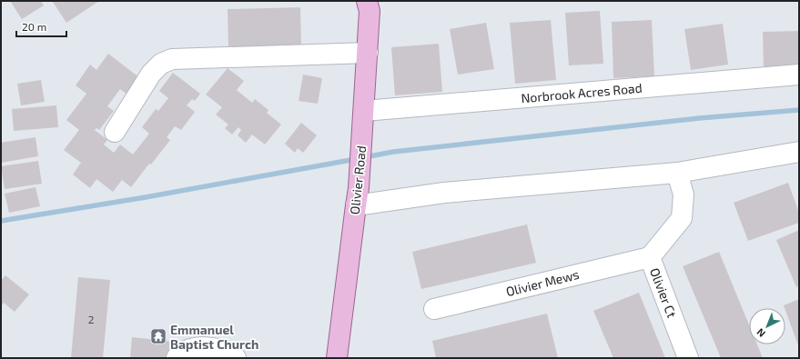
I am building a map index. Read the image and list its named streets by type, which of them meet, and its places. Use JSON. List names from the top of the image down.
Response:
{
  "streets": {
    "main road": ["Olivier Road"],
    "street": ["Norbrook Acres Road", "Olivier Mews", "Olivier Ct"]
  },
  "crossings": [
    ["Norbrook Acres Road", "Olivier Road"],
    ["Olivier Mews", "Olivier Ct"]
  ],
  "places": {
    "temple": ["Emmanuel Baptist Church"]
  },
  "house_numbers": ["2"],
  "scale_bar": "20 m",
  "north": "bottom left"
}
